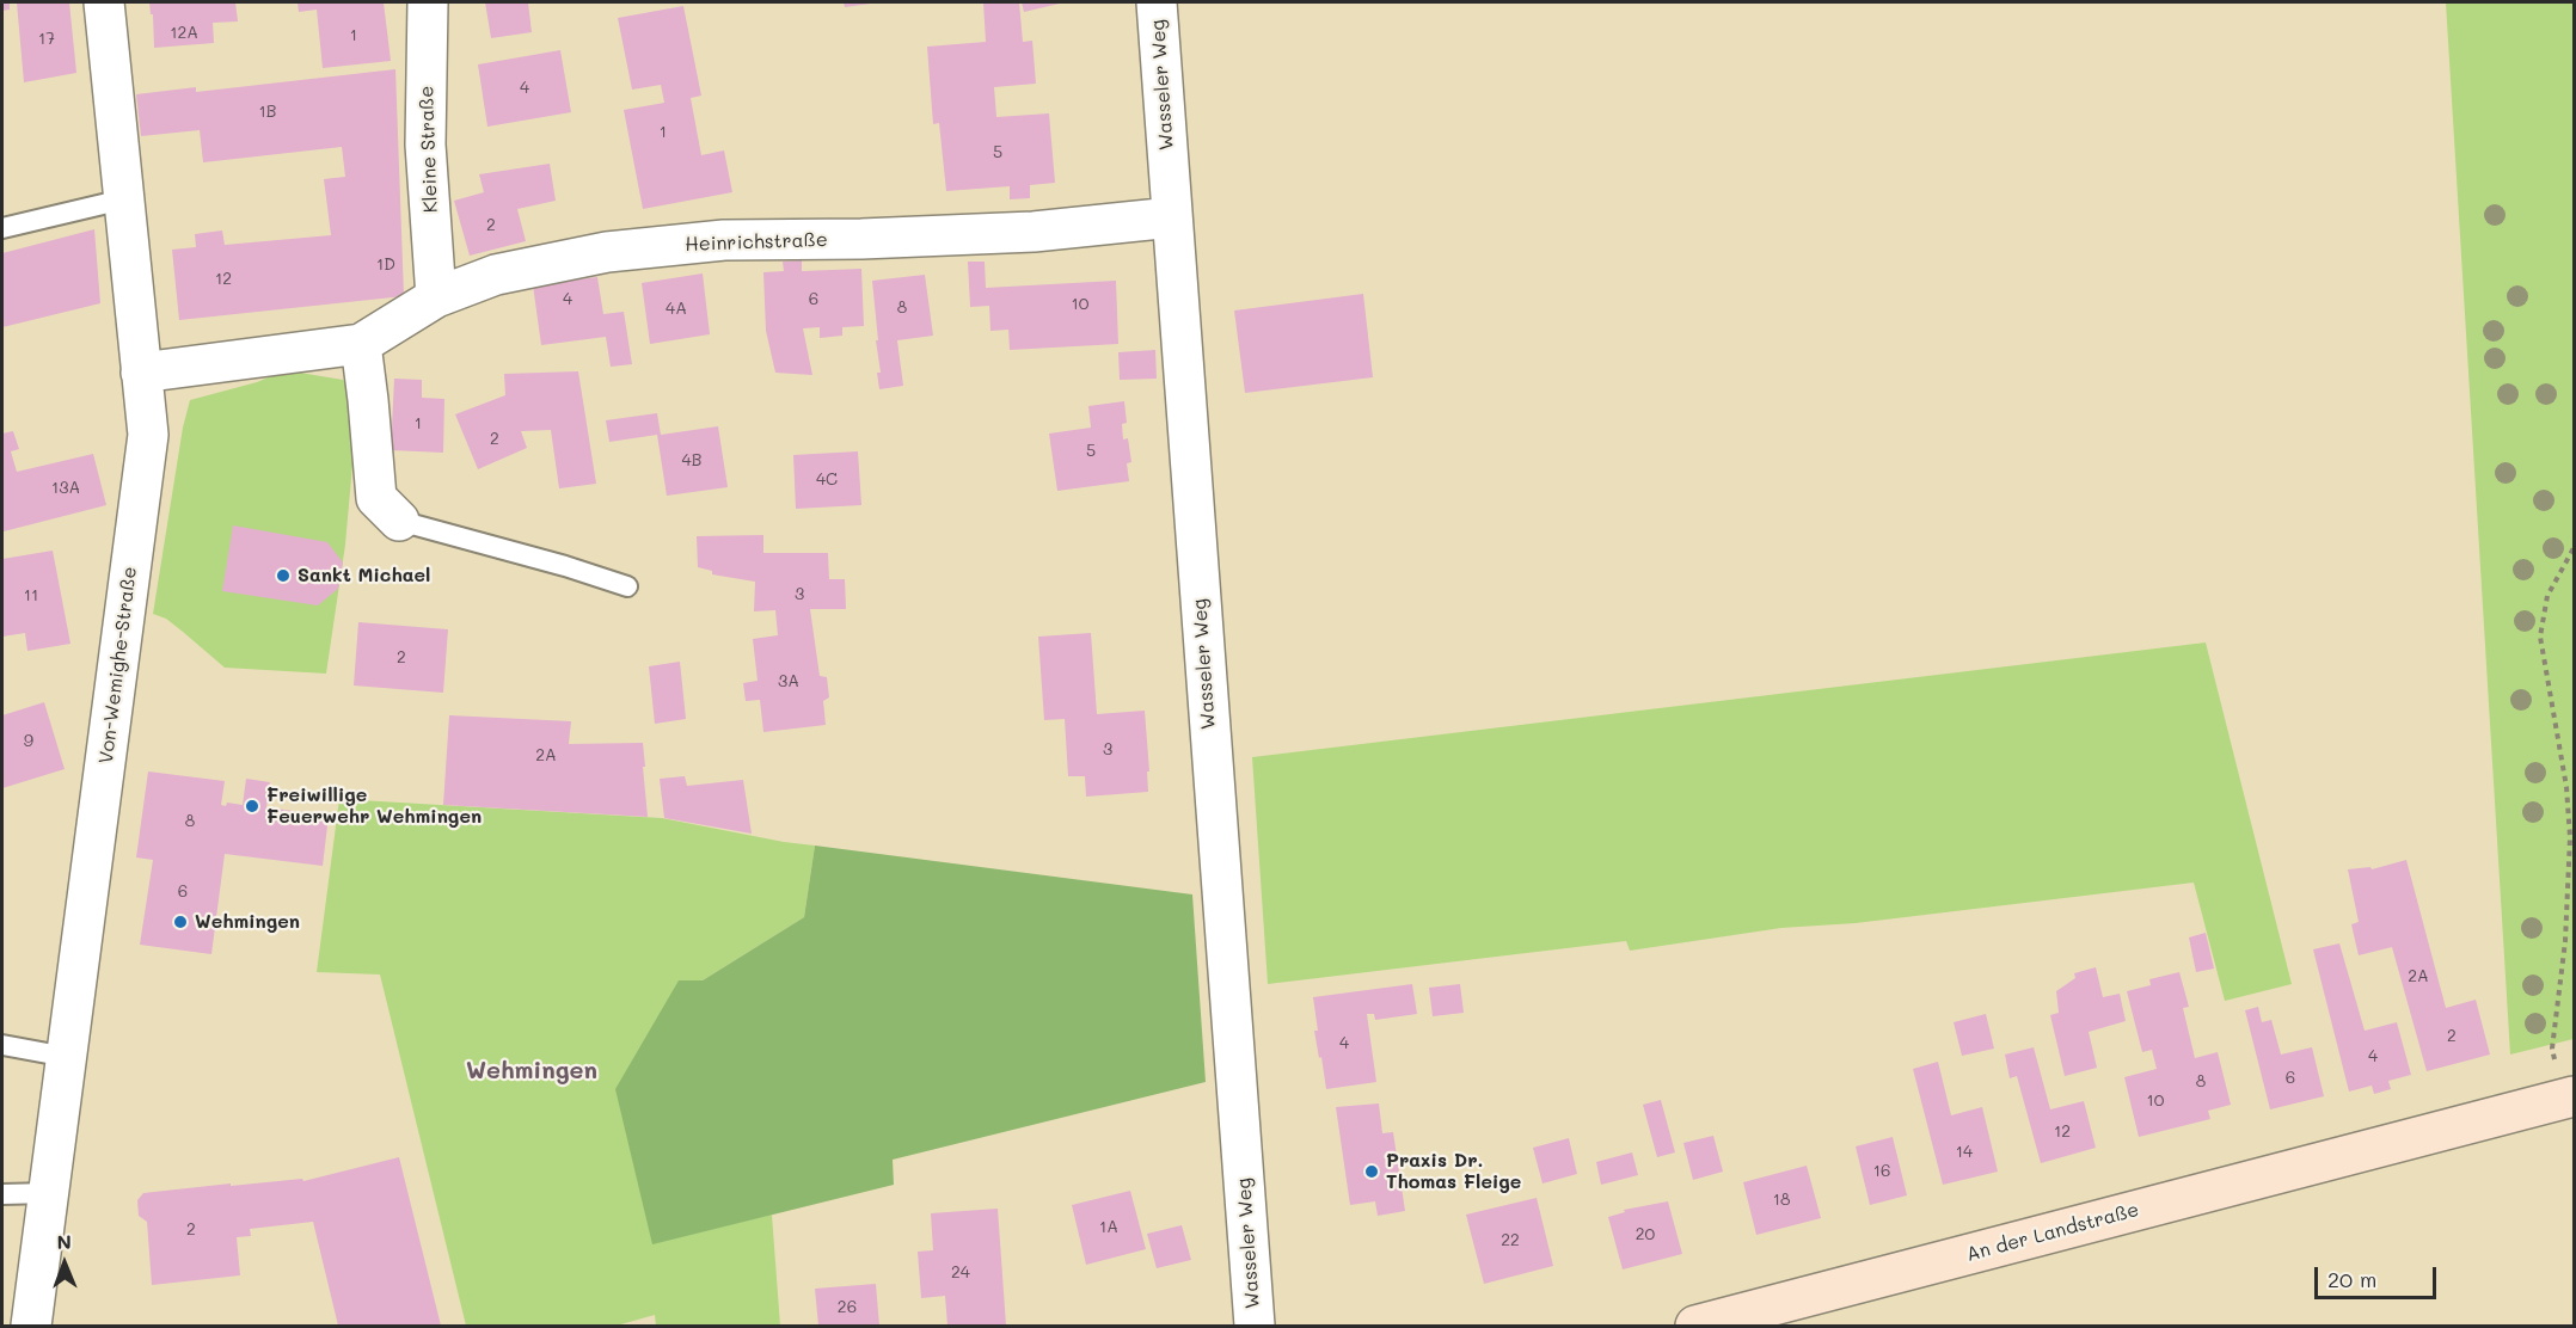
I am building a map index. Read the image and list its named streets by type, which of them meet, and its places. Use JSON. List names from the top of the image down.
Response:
{
  "streets": {
    "main road": ["An der Landstraße"],
    "street": [
      "Wasseler Weg",
      "Kleine Straße",
      "Heinrichstraße",
      "Von-Wemighe-Straße"
    ]
  },
  "crossings": [
    ["Wasseler Weg", "Heinrichstraße"],
    ["Kleine Straße", "Heinrichstraße"]
  ],
  "districts": ["Wehmingen"],
  "places": [
    "Sankt Michael",
    "Freiwillige Feuerwehr Wehmingen",
    "Wehmingen",
    "Praxis Dr. Thomas Fleige"
  ],
  "house_numbers": [
    "12A",
    "1",
    "17",
    "4",
    "1B",
    "1",
    "5",
    "2",
    "1D",
    "12",
    "4",
    "6",
    "10",
    "8",
    "4A",
    "1",
    "2",
    "5",
    "4B",
    "4C",
    "13A",
    "3",
    "11",
    "2",
    "3A",
    "9",
    "3",
    "2A",
    "8",
    "6",
    "2A",
    "2",
    "4",
    "4",
    "6",
    "8",
    "10",
    "12",
    "14",
    "16",
    "18",
    "1A",
    "2",
    "20",
    "22",
    "24",
    "26"
  ],
  "scale_bar": "20 m",
  "north": "top"
}
